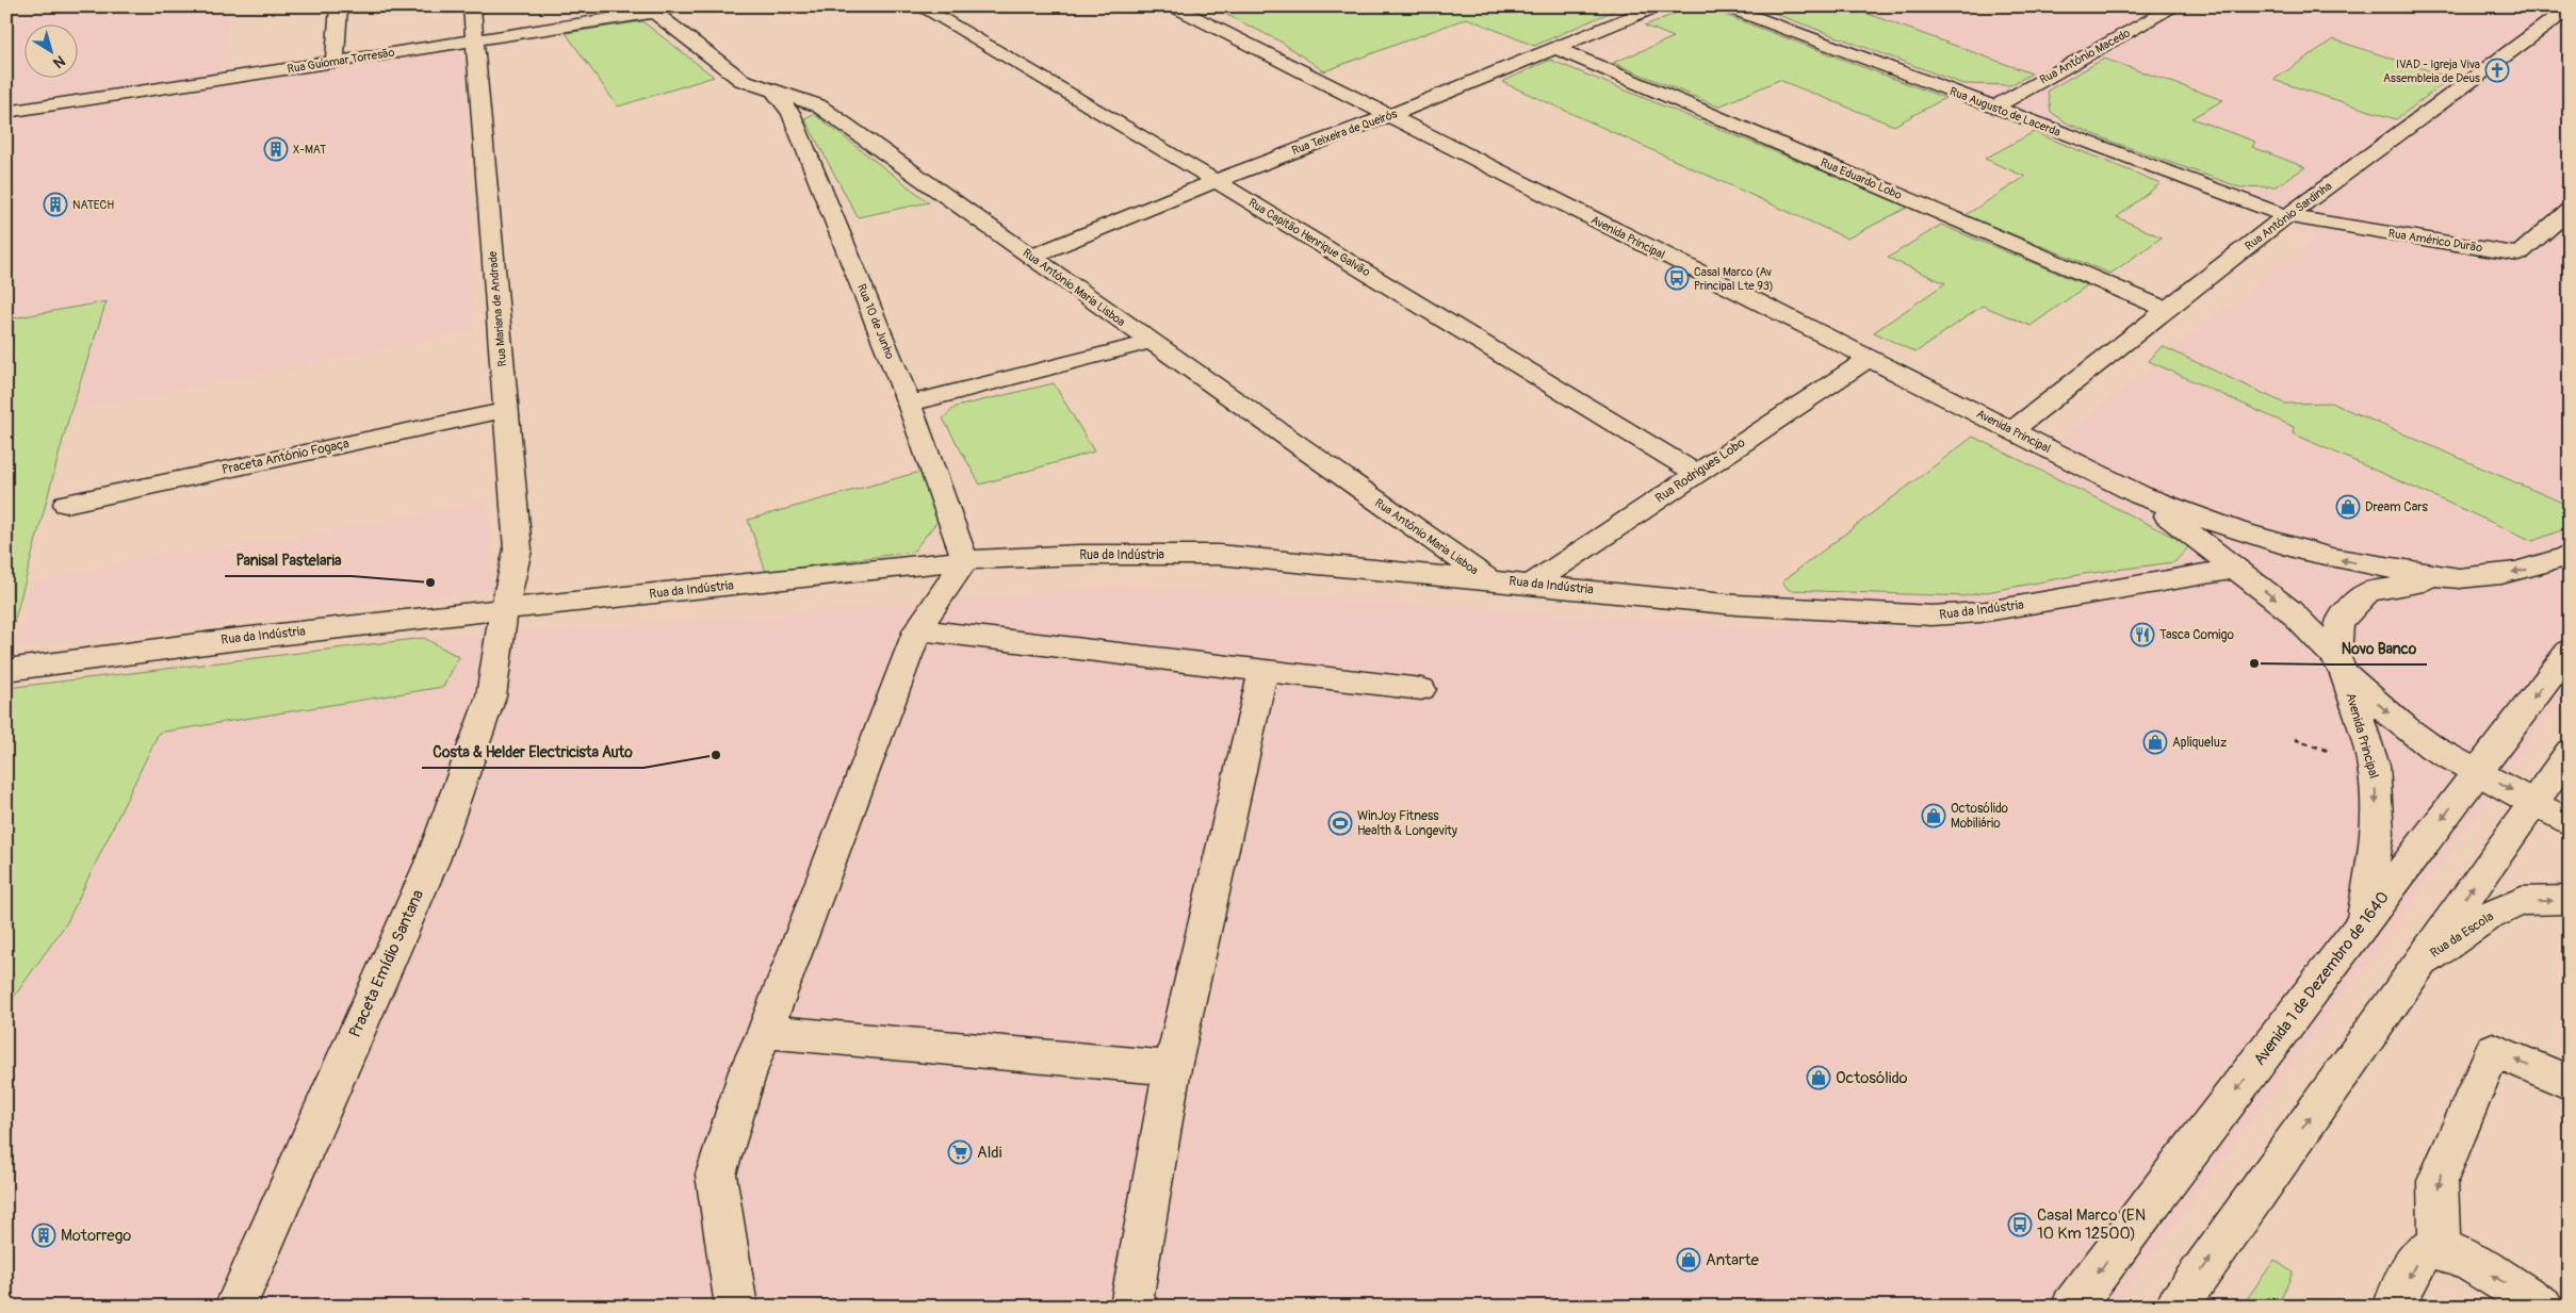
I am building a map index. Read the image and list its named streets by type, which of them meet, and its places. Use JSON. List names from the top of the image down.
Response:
{
  "streets": {
    "street": [
      "Rua António Macedo",
      "Rua Guiomar Torresão",
      "Rua Augusto de Lacerda",
      "Rua Teixeira de Queirós",
      "Rua Eduardo Lobo",
      "Rua António Sardinha",
      "Rua Capitão Henrique Galvão",
      "Avenida Principal",
      "Rua Américo Durão",
      "Rua António Maria Lisboa",
      "Rua Mariana de Andrade",
      "Rua 10 de Junho",
      "Praceta António Fogaça",
      "Rua Rodrigues Lobo",
      "Rua da Indústria",
      "Rua da Escola",
      "Praceta Emídio Santana",
      "Avenida 1 de Dezembro de 1640"
    ]
  },
  "crossings": [
    ["Rua António Macedo", "Rua Augusto de Lacerda"],
    ["Rua Guiomar Torresão", "Rua António Maria Lisboa"],
    ["Rua Guiomar Torresão", "Rua Mariana de Andrade"],
    ["Rua Augusto de Lacerda", "Rua António Sardinha"],
    ["Rua Augusto de Lacerda", "Rua Américo Durão"],
    ["Rua Teixeira de Queirós", "Rua Eduardo Lobo"],
    ["Rua Teixeira de Queirós", "Rua Capitão Henrique Galvão"],
    ["Rua Teixeira de Queirós", "Avenida Principal"],
    ["Rua Teixeira de Queirós", "Rua António Maria Lisboa"],
    ["Rua Eduardo Lobo", "Rua António Sardinha"],
    ["Rua António Sardinha", "Avenida Principal"],
    ["Rua António Sardinha", "Rua Américo Durão"],
    ["Rua Capitão Henrique Galvão", "Rua Rodrigues Lobo"],
    ["Avenida Principal", "Rua Rodrigues Lobo"],
    ["Avenida Principal", "Rua da Indústria"],
    ["Avenida Principal", "Avenida 1 de Dezembro de 1640"],
    ["Rua António Maria Lisboa", "Rua 10 de Junho"],
    ["Rua António Maria Lisboa", "Rua da Indústria"],
    ["Rua Mariana de Andrade", "Praceta António Fogaça"],
    ["Rua Mariana de Andrade", "Rua da Indústria"],
    ["Rua Mariana de Andrade", "Praceta Emídio Santana"],
    ["Rua 10 de Junho", "Rua da Indústria"],
    ["Rua Rodrigues Lobo", "Rua da Indústria"],
    ["Rua da Indústria", "Praceta Emídio Santana"]
  ],
  "one_way": ["Rua da Escola"],
  "places": {
    "church": ["IVAD - Igreja Viva Assembleia de Deus"],
    "building": ["X-MAT", "NATECH", "Motorrego"],
    "bus stop": ["Casal Marco (Av Principal Lte 93)", "Casal Marco (EN 10 Km 12500)"],
    "shop": [
      "Dream Cars",
      "Apliqueluz",
      "Octosólido Mobiliário",
      "Octosólido",
      "Antarte"
    ],
    "other": ["Panisal Pastelaria", "Novo Banco", "Costa & Helder Electricista Auto"],
    "restaurant": ["Tasca Comigo"],
    "sports": ["WinJoy Fitness Health & Longevity"],
    "supermarket": ["Aldi"]
  },
  "north": "bottom right"
}
